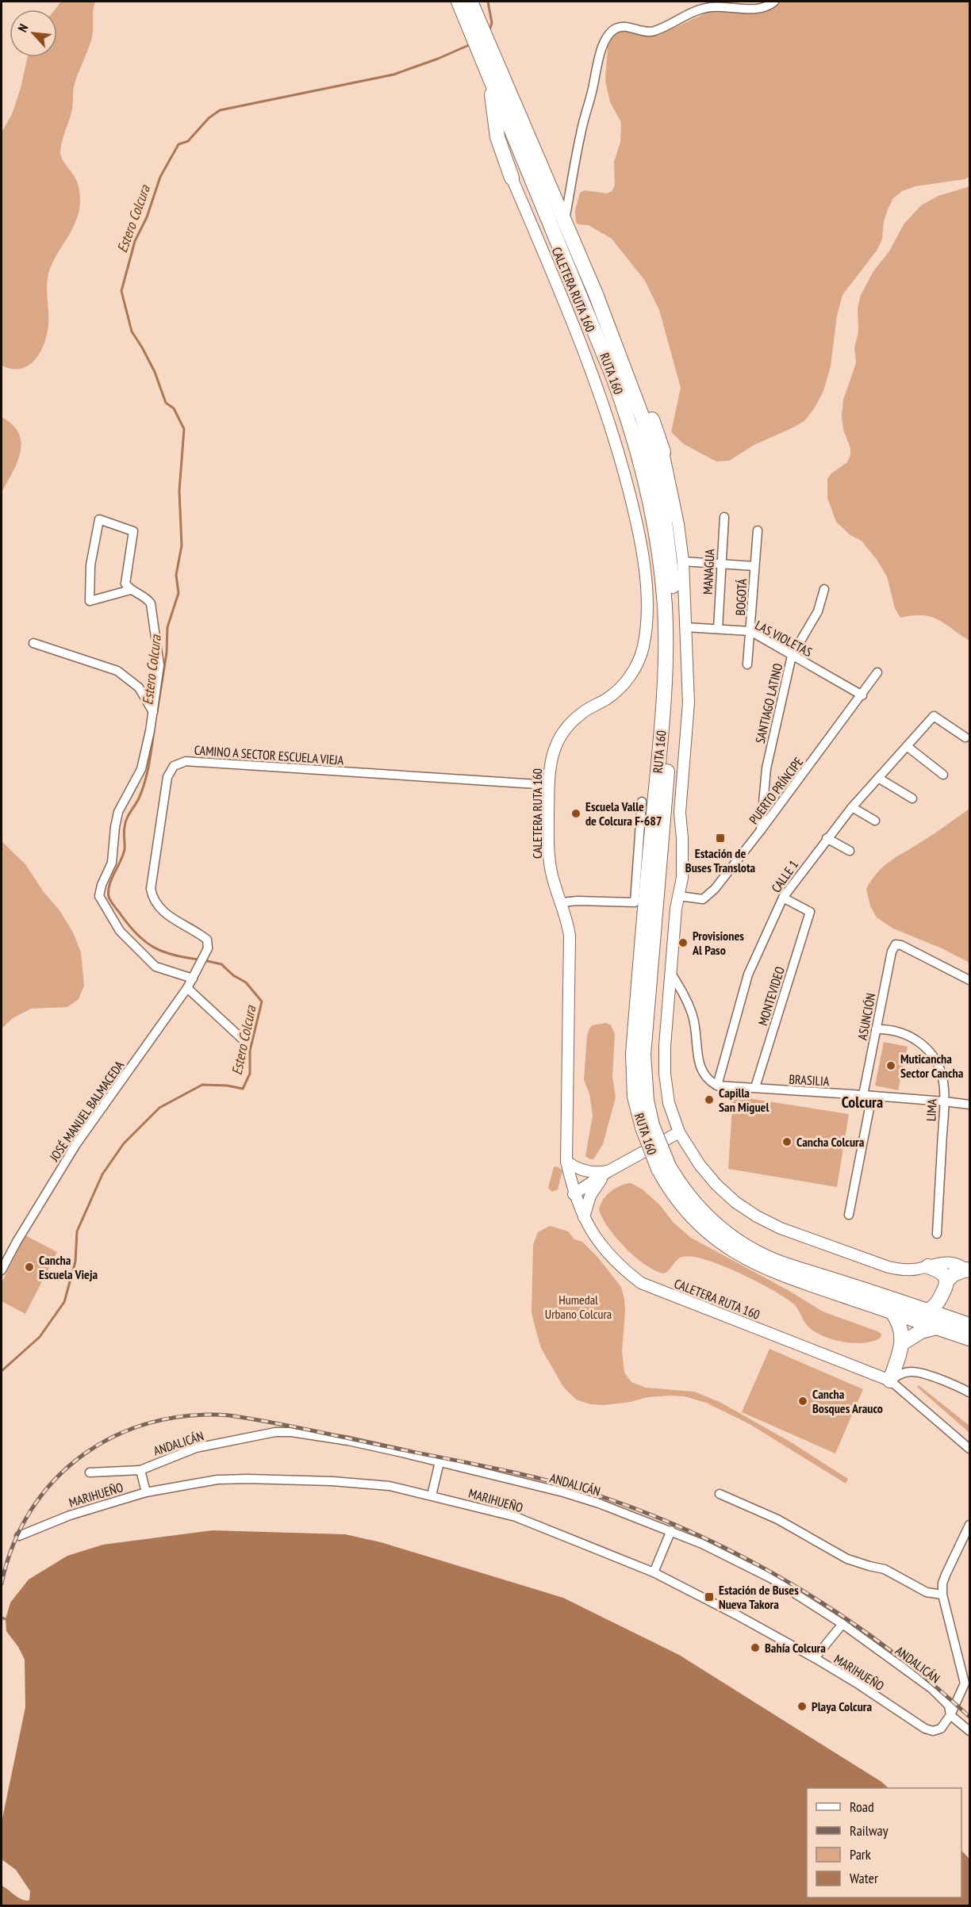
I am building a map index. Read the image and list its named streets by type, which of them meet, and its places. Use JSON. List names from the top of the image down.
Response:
{
  "streets": {
    "highway": ["RUTA 160"],
    "street": [
      "CALETERA RUTA 160",
      "MANAGUA",
      "BOGOTÁ",
      "LAS VIOLETAS",
      "SANTIAGO LATINO",
      "CAMINO A SECTOR ESCUELA VIEJA",
      "PUERTO PRÍNCIPE",
      "CALLE 1",
      "MONTEVIDEO",
      "ASUNCIÓN",
      "BRASILIA",
      "LIMA",
      "JOSÉ MANUEL BALMACEDA",
      "ANDALICÁN",
      "MARIHUEÑO"
    ]
  },
  "crossings": [
    ["CALETERA RUTA 160", "CAMINO A SECTOR ESCUELA VIEJA"],
    ["MANAGUA", "LAS VIOLETAS"],
    ["BOGOTÁ", "LAS VIOLETAS"],
    ["LAS VIOLETAS", "SANTIAGO LATINO"],
    ["LAS VIOLETAS", "PUERTO PRÍNCIPE"],
    ["SANTIAGO LATINO", "PUERTO PRÍNCIPE"],
    ["CAMINO A SECTOR ESCUELA VIEJA", "JOSÉ MANUEL BALMACEDA"],
    ["CALLE 1", "MONTEVIDEO"],
    ["CALLE 1", "BRASILIA"],
    ["MONTEVIDEO", "BRASILIA"],
    ["ASUNCIÓN", "BRASILIA"],
    ["ASUNCIÓN", "LIMA"],
    ["BRASILIA", "LIMA"],
    ["ANDALICÁN", "MARIHUEÑO"]
  ],
  "districts": ["Colcura"],
  "water": ["Estero Colcura"],
  "parks": ["Humedal Urbano Colcura"],
  "places": {
    "other": [
      "Escuela Valle de Colcura F-687",
      "Provisiones Al Paso",
      "Muticancha Sector Cancha",
      "Capilla San Miguel",
      "Cancha Colcura",
      "Cancha Escuela Vieja",
      "Cancha Bosques Arauco",
      "Bahía Colcura",
      "Playa Colcura"
    ],
    "transit": ["Estación de Buses Translota", "Estación de Buses Nueva Takora"]
  },
  "legend": [
    "Road",
    "Railway",
    "Park",
    "Water"
  ],
  "north": "top left"
}
